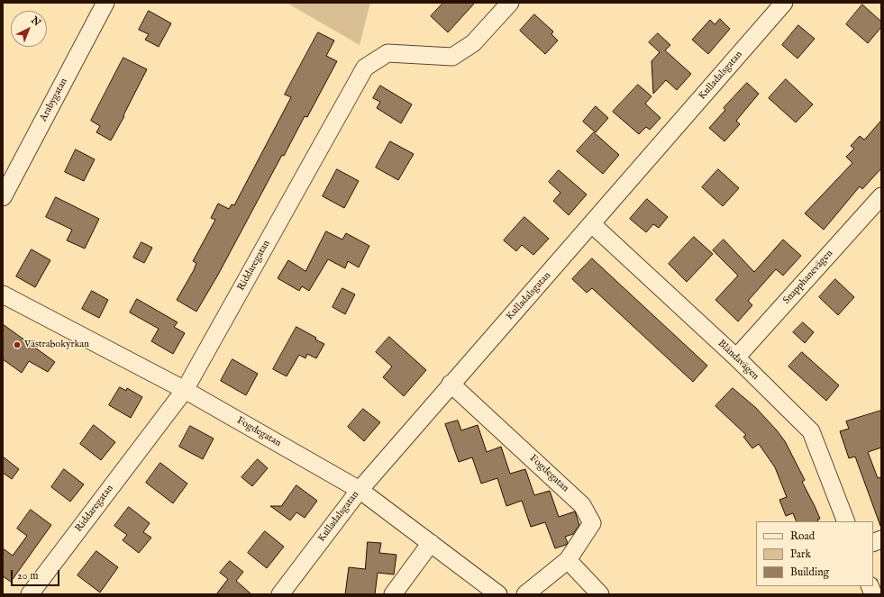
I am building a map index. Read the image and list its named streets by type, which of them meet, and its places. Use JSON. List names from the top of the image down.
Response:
{
  "streets": {
    "street": [
      "Kulladalsgatan",
      "Arabygatan",
      "Riddaregatan",
      "Snapphanevägen",
      "Bländavägen",
      "Fogdegatan"
    ]
  },
  "crossings": [
    ["Kulladalsgatan", "Bländavägen"],
    ["Kulladalsgatan", "Fogdegatan"],
    ["Riddaregatan", "Fogdegatan"],
    ["Snapphanevägen", "Bländavägen"]
  ],
  "places": ["Västrabokyrkan"],
  "legend": ["Road", "Park", "Building"],
  "scale_bar": "20 m",
  "north": "top right"
}
